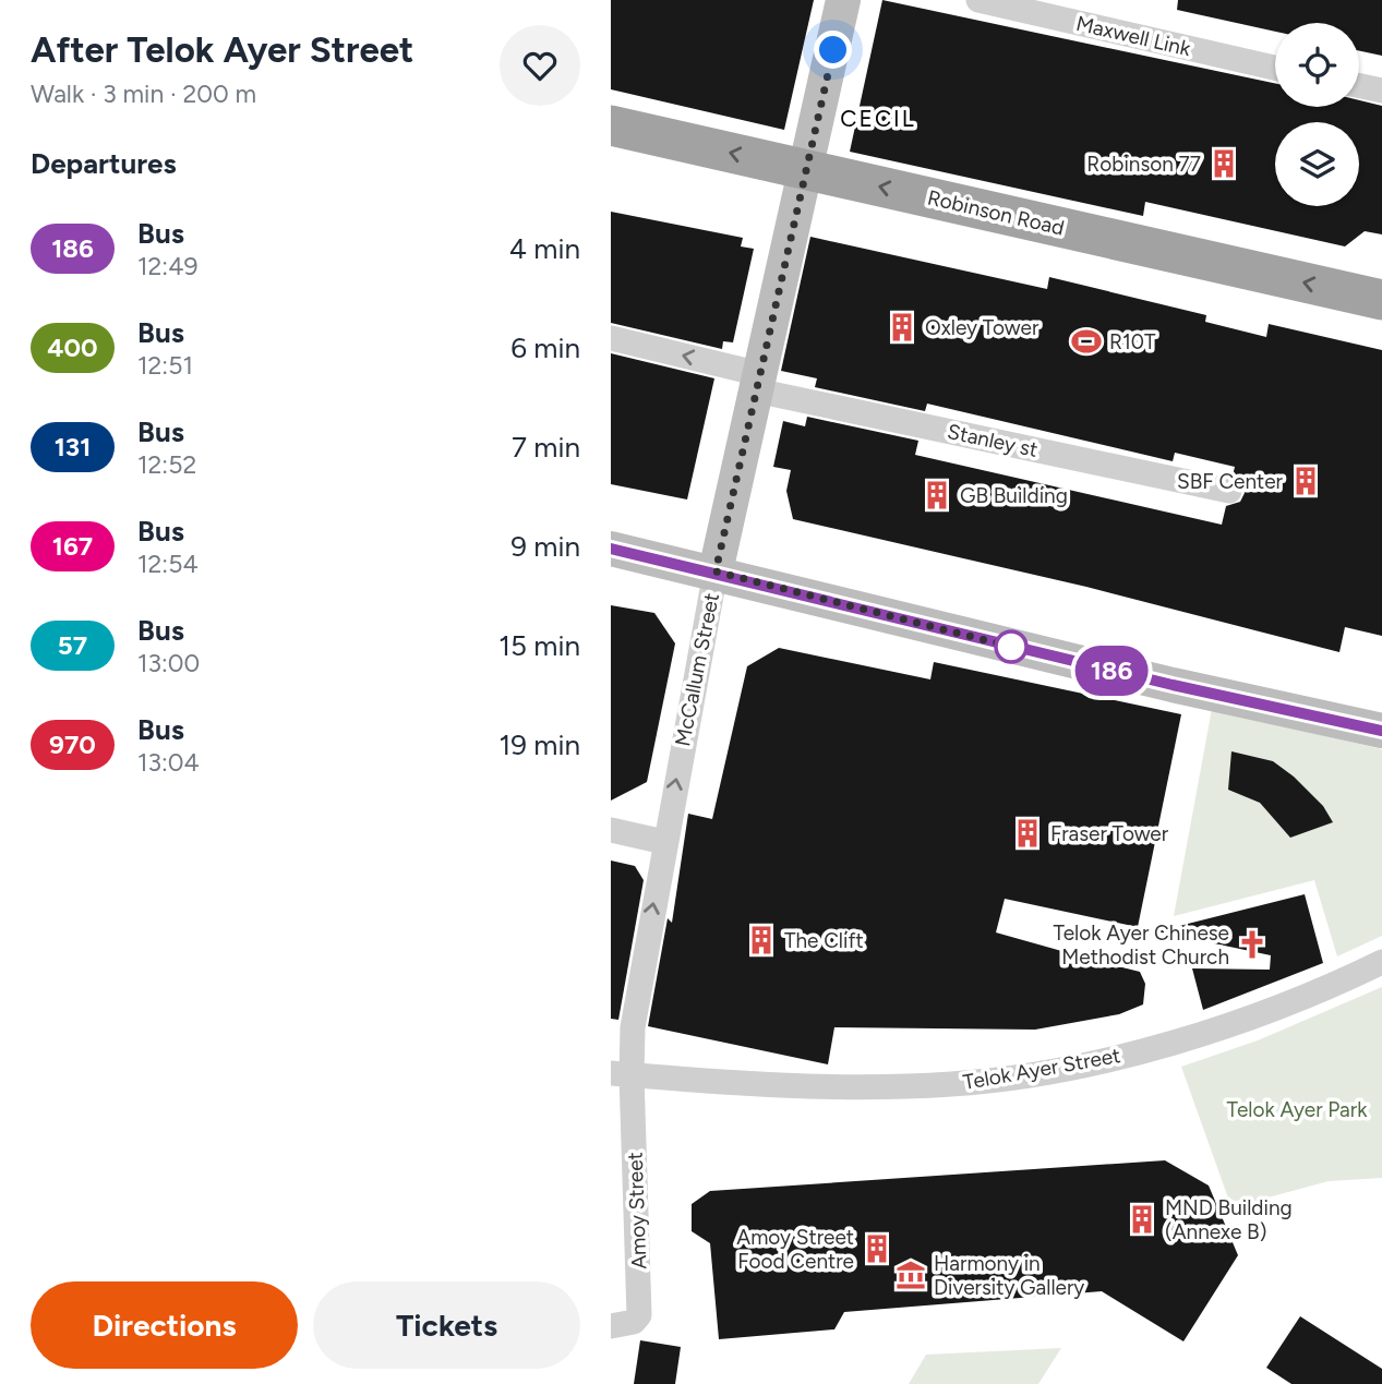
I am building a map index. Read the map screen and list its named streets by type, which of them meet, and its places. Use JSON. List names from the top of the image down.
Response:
{
  "streets": {
    "highway": ["Robinson Road"],
    "main road": ["McCallum Street"],
    "street": [
      "Maxwell Link",
      "Stanley st",
      "Telok Ayer Street",
      "Amoy Street"
    ]
  },
  "crossings": [
    ["Robinson Road", "McCallum Street"],
    ["Stanley st", "McCallum Street"],
    ["McCallum Street", "Telok Ayer Street"],
    ["McCallum Street", "Amoy Street"],
    ["Telok Ayer Street", "Amoy Street"]
  ],
  "one_way": ["Robinson Road", "McCallum Street"],
  "districts": ["CECIL"],
  "parks": ["Telok Ayer Park"],
  "places": {
    "building": [
      "Robinson 77",
      "Oxley Tower",
      "SBF Center",
      "GB Building",
      "Fraser Tower",
      "The Clift",
      "MND Building (Annexe B)",
      "Amoy Street Food Centre"
    ],
    "sports": ["R10T"],
    "church": ["Telok Ayer Chinese Methodist Church"],
    "museum": ["Harmony in Diversity Gallery"]
  },
  "lines": ["bus line 186"],
  "page": {
    "heading": [
      ["After Telok Ayer Street", "Walk · 3 min · 200 m"],
      "Departures"
    ],
    "on_map": "186",
    "list": [
      {
        "mark": "186",
        "name": "Bus",
        "note": "12:49",
        "value": "4 min"
      },
      {
        "mark": "400",
        "name": "Bus",
        "note": "12:51",
        "value": "6 min"
      },
      {
        "mark": "131",
        "name": "Bus",
        "note": "12:52",
        "value": "7 min"
      },
      {
        "mark": "167",
        "name": "Bus",
        "note": "12:54",
        "value": "9 min"
      },
      {
        "mark": "57",
        "name": "Bus",
        "note": "13:00",
        "value": "15 min"
      },
      {
        "mark": "970",
        "name": "Bus",
        "note": "13:04",
        "value": "19 min"
      }
    ],
    "buttons": ["Directions", "Tickets"]
  }
}
